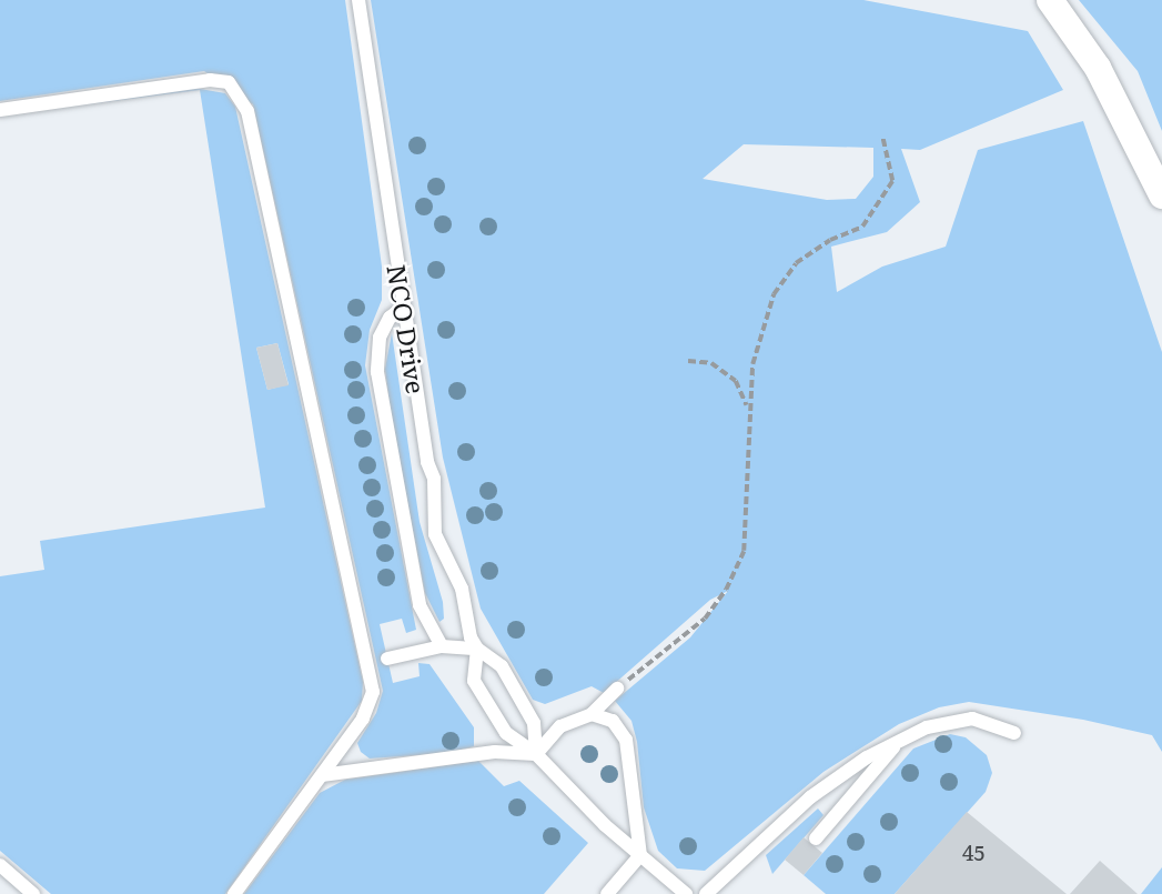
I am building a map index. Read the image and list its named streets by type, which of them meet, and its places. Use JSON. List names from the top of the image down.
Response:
{
  "streets": {
    "lane": ["NCO Drive"]
  },
  "house_numbers": ["45"]
}
